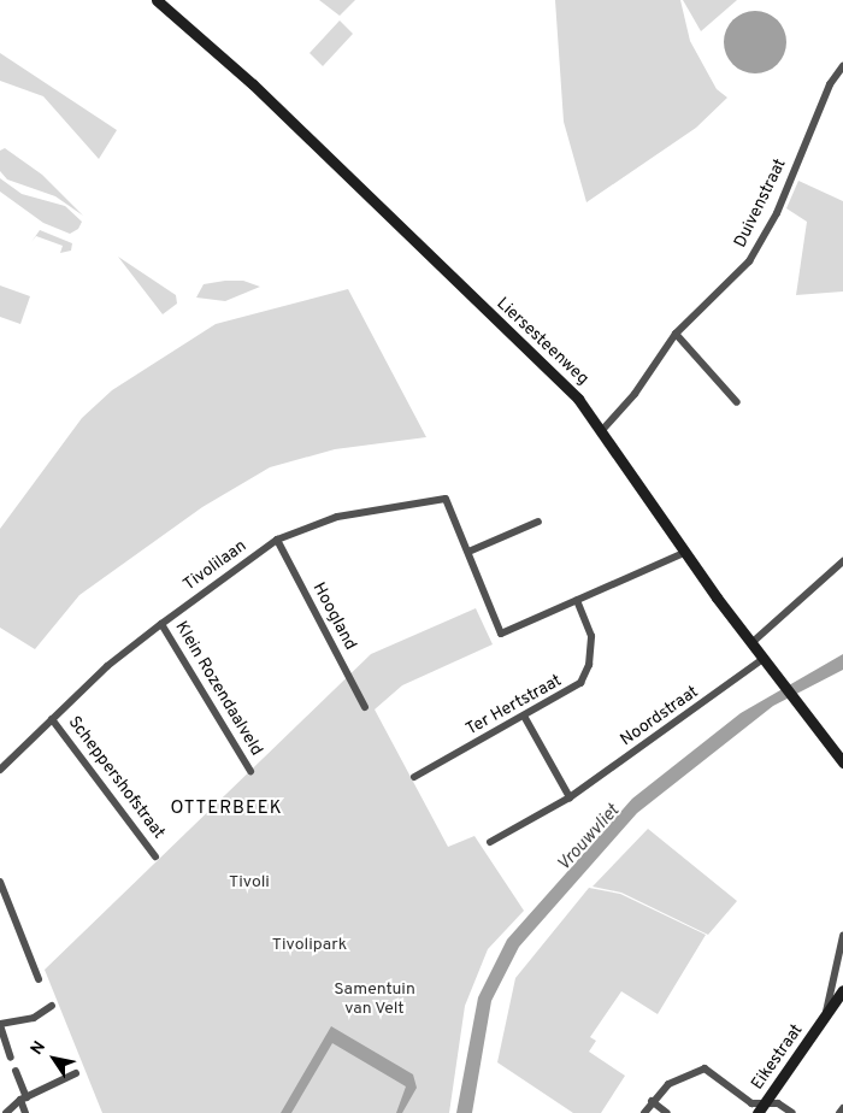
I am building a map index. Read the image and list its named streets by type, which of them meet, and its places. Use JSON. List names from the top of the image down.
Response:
{
  "streets": {
    "main road": ["Liersesteenweg", "Eikestraat"],
    "street": [
      "Duivenstraat",
      "Tivolilaan",
      "Hoogland",
      "Klein Rozendaalveld",
      "Ter Hertstraat",
      "Noordstraat",
      "Scheppershofstraat"
    ]
  },
  "crossings": [
    ["Duivenstraat", "Liersesteenweg"],
    ["Liersesteenweg", "Tivolilaan"],
    ["Liersesteenweg", "Noordstraat"],
    ["Tivolilaan", "Hoogland"],
    ["Tivolilaan", "Klein Rozendaalveld"],
    ["Tivolilaan", "Ter Hertstraat"],
    ["Tivolilaan", "Scheppershofstraat"]
  ],
  "districts": ["OTTERBEEK"],
  "water": ["Vrouwvliet"],
  "parks": ["Tivoli", "Tivolipark", "Samentuin van Velt"],
  "north": "top left"
}
